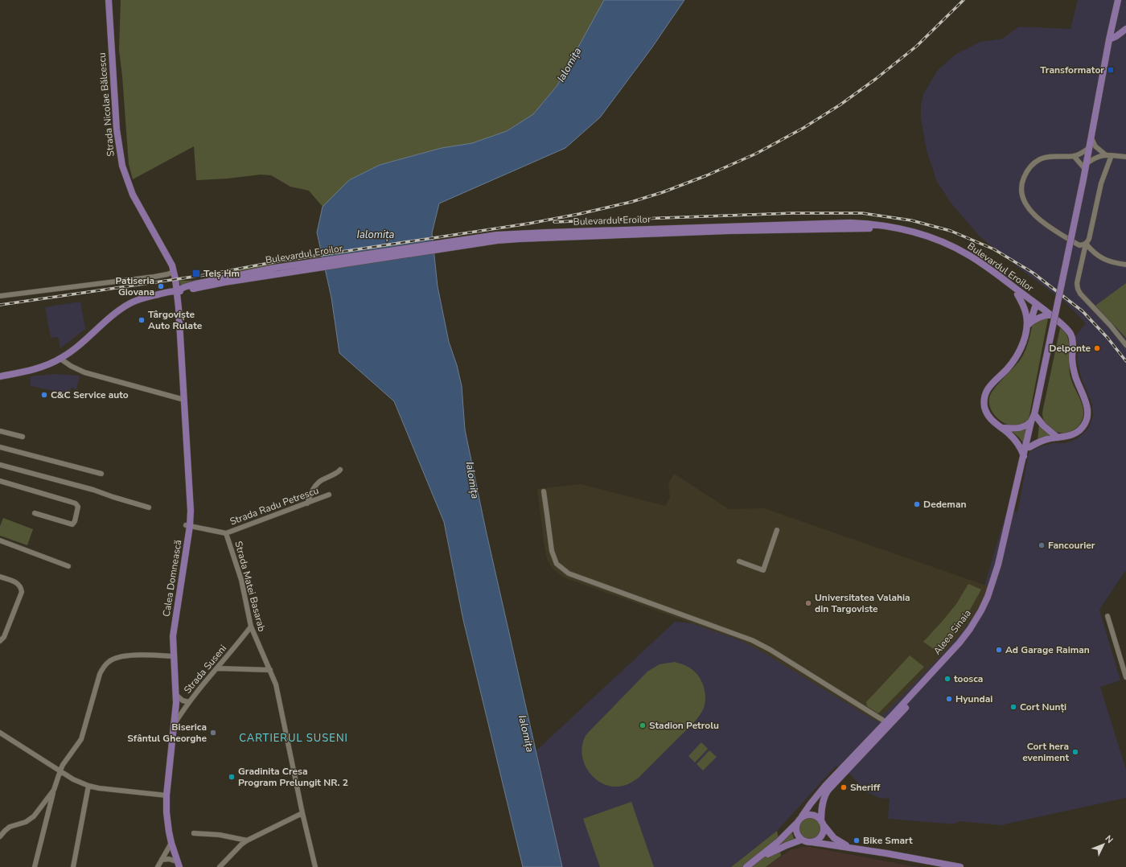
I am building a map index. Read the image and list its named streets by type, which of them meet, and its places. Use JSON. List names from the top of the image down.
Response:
{
  "streets": {
    "main road": [
      "Strada Nicolae Bălcescu",
      "Bulevardul Eroilor",
      "Calea Domnească",
      "Aleea Sinaia"
    ],
    "street": ["Strada Radu Petrescu", "Strada Matei Basarab", "Strada Suseni"]
  },
  "crossings": [
    ["Strada Nicolae Bălcescu", "Bulevardul Eroilor"],
    ["Strada Nicolae Bălcescu", "Calea Domnească"],
    ["Bulevardul Eroilor", "Calea Domnească"],
    ["Bulevardul Eroilor", "Aleea Sinaia"],
    ["Strada Radu Petrescu", "Strada Matei Basarab"],
    ["Calea Domnească", "Strada Matei Basarab"],
    ["Calea Domnească", "Strada Suseni"],
    ["Strada Matei Basarab", "Strada Suseni"]
  ],
  "districts": ["CARTIERUL SUSENI"],
  "water": ["Ialomița"],
  "places": {
    "transit": ["Transformator", "Teiș Hm"],
    "other": [
      "Patiseria Giovana",
      "Târgoviște Auto Rulate",
      "Delponte",
      "C&C Service auto",
      "Dedeman",
      "Fancourier",
      "Universitatea Valahia din Targoviste",
      "Ad Garage Raiman",
      "toosca",
      "Hyundai",
      "Cort Nunți",
      "Stadion Petrolu",
      "Biserica Sfântul Gheorghe",
      "Cort hera eveniment",
      "Gradinita Cresa Program Prelungit NR. 2",
      "Sheriff",
      "Bike Smart"
    ]
  },
  "north": "top right"
}
